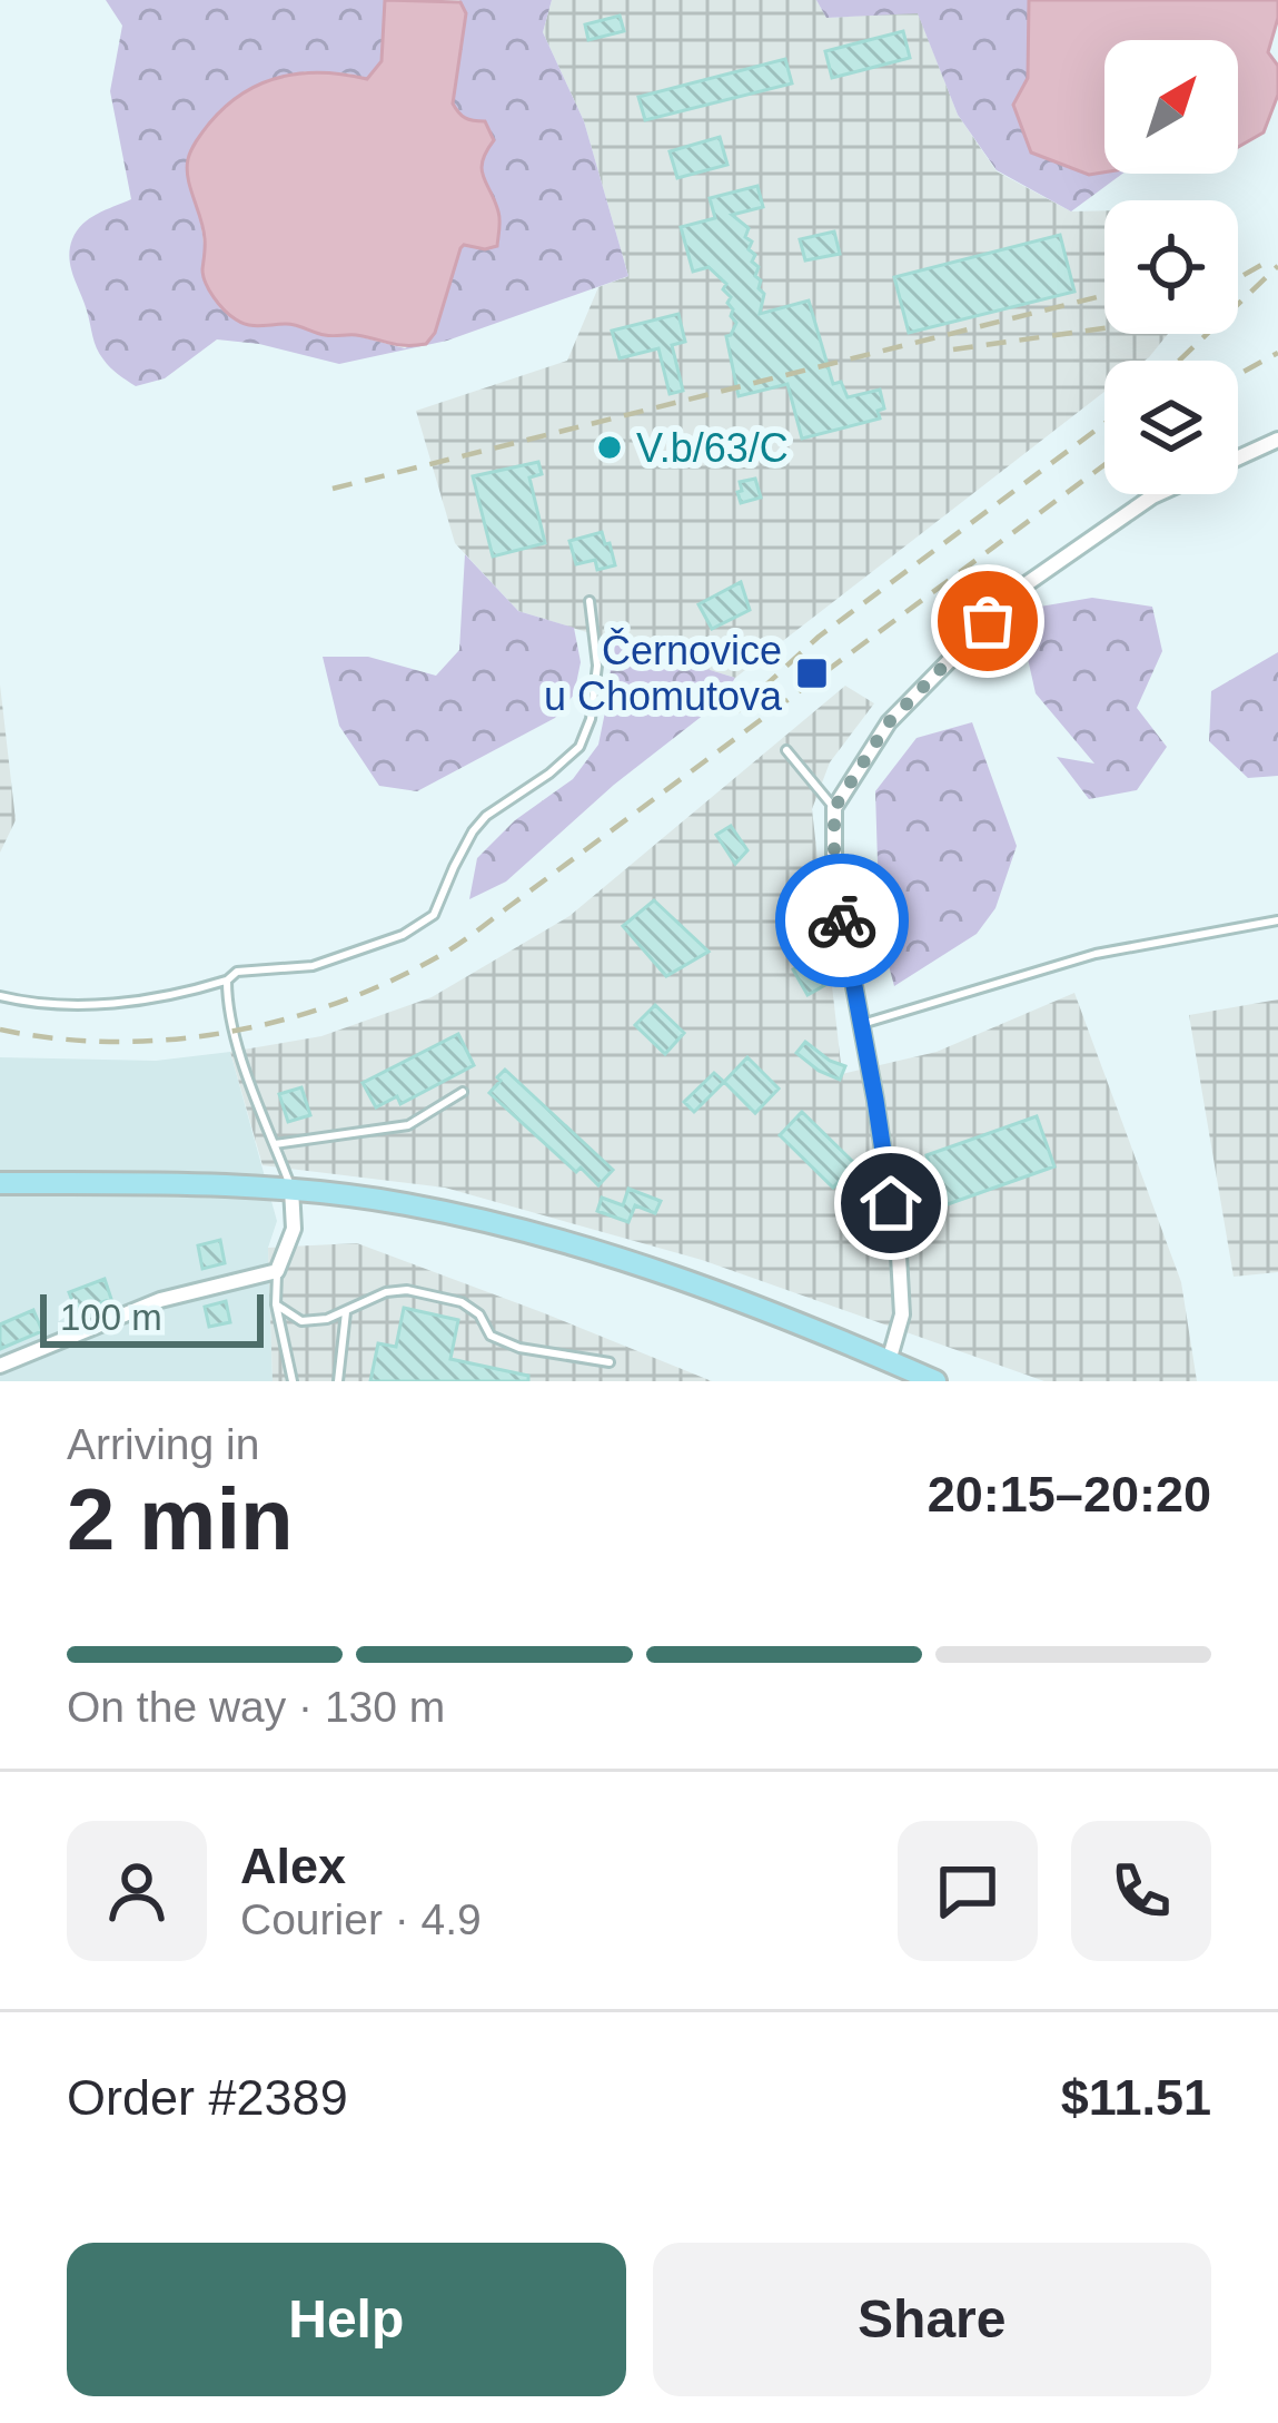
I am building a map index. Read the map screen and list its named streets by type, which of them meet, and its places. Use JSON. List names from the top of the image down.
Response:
{
  "places": {
    "other": ["V.b/63/C"],
    "transit": ["Černovice u Chomutova"]
  },
  "scale_bar": "100 m",
  "north": "top right",
  "page": {
    "scale": "100 m",
    "heading": ["2 min", "Arriving in", "20:15–20:20"],
    "panel": [
      "Alex",
      "Courier · 4.9",
      "Order #2389",
      "$11.51"
    ],
    "bar": "On the way · 130 m",
    "buttons": ["Help", "Share"]
  }
}
